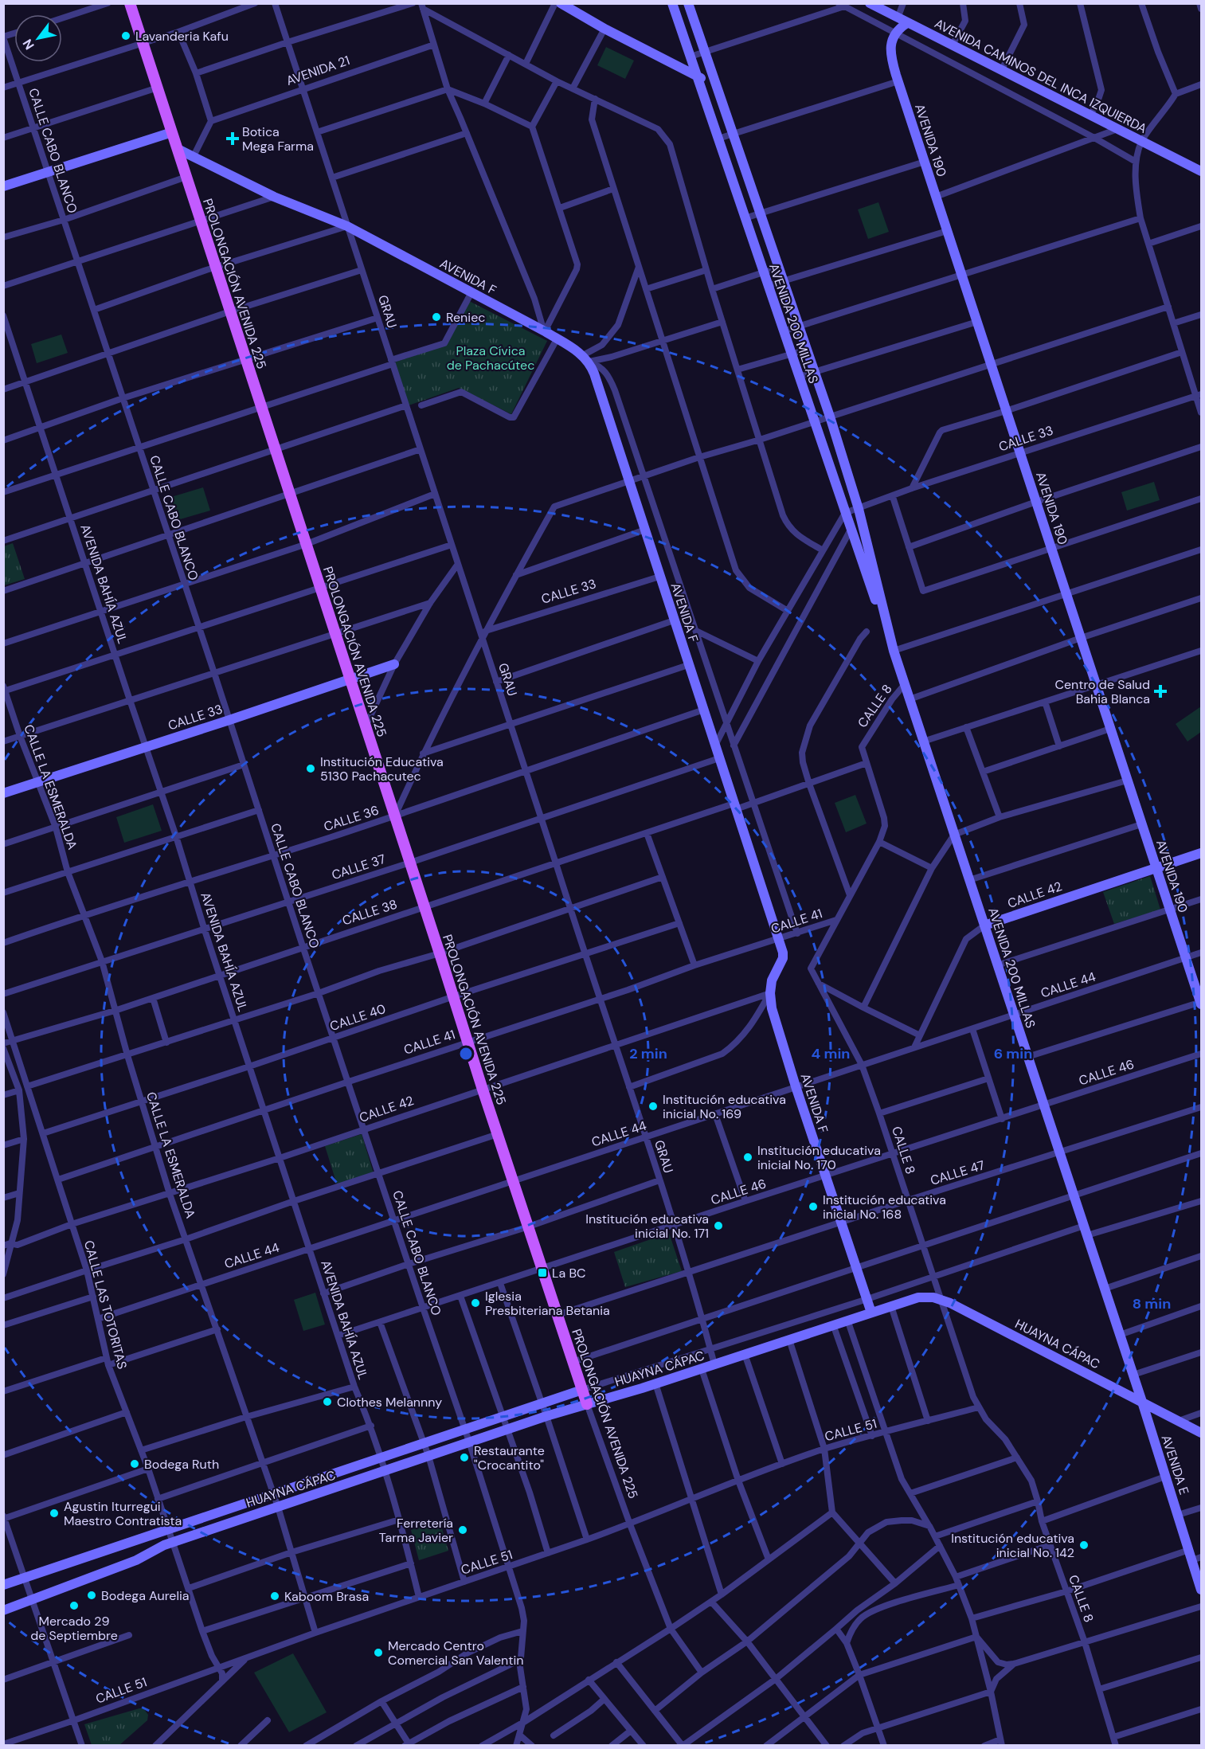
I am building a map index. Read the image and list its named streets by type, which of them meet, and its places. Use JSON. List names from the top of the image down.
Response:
{
  "streets": {
    "main road": [
      "AVENIDA CAMINOS DEL INCA IZQUIERDA",
      "AVENIDA 190",
      "AVENIDA F",
      "PROLONGACIÓN AVENIDA 225",
      "AVENIDA 200 MILLAS",
      "CALLE 33",
      "CALLE 42",
      "HUAYNA CÁPAC",
      "AVENIDA E"
    ],
    "street": [
      "AVENIDA 21",
      "CALLE CABO BLANCO",
      "GRAU",
      "AVENIDA BAHÍA AZUL",
      "CALLE 8",
      "CALLE LA ESMERALDA",
      "CALLE 36",
      "CALLE 37",
      "CALLE 38",
      "CALLE 41",
      "CALLE 44",
      "CALLE 40",
      "CALLE 46",
      "CALLE 47",
      "CALLE LAS TOTORITAS",
      "CALLE 51"
    ]
  },
  "crossings": [
    ["AVENIDA 21", "GRAU"],
    ["AVENIDA 190", "CALLE 33"],
    ["AVENIDA 190", "CALLE 42"],
    ["AVENIDA 190", "CALLE 44"],
    ["CALLE CABO BLANCO", "CALLE 33"],
    ["CALLE CABO BLANCO", "CALLE 36"],
    ["CALLE CABO BLANCO", "CALLE 37"],
    ["CALLE CABO BLANCO", "CALLE 42"],
    ["CALLE CABO BLANCO", "CALLE 38"],
    ["CALLE CABO BLANCO", "CALLE 41"],
    ["CALLE CABO BLANCO", "CALLE 44"],
    ["CALLE CABO BLANCO", "CALLE 40"],
    ["CALLE CABO BLANCO", "CALLE 46"],
    ["CALLE CABO BLANCO", "HUAYNA CÁPAC"],
    ["CALLE CABO BLANCO", "CALLE 51"],
    ["AVENIDA F", "PROLONGACIÓN AVENIDA 225"],
    ["AVENIDA F", "GRAU"],
    ["AVENIDA F", "CALLE 33"],
    ["AVENIDA F", "CALLE 36"],
    ["AVENIDA F", "CALLE 37"],
    ["AVENIDA F", "CALLE 42"],
    ["AVENIDA F", "CALLE 38"],
    ["AVENIDA F", "CALLE 41"],
    ["AVENIDA F", "CALLE 44"],
    ["AVENIDA F", "CALLE 46"],
    ["AVENIDA F", "CALLE 47"],
    ["AVENIDA F", "HUAYNA CÁPAC"],
    ["PROLONGACIÓN AVENIDA 225", "CALLE 33"],
    ["PROLONGACIÓN AVENIDA 225", "CALLE 36"],
    ["PROLONGACIÓN AVENIDA 225", "CALLE 37"],
    ["PROLONGACIÓN AVENIDA 225", "CALLE 42"],
    ["PROLONGACIÓN AVENIDA 225", "CALLE 38"],
    ["PROLONGACIÓN AVENIDA 225", "CALLE 41"],
    ["PROLONGACIÓN AVENIDA 225", "CALLE 44"],
    ["PROLONGACIÓN AVENIDA 225", "CALLE 40"],
    ["PROLONGACIÓN AVENIDA 225", "CALLE 46"],
    ["PROLONGACIÓN AVENIDA 225", "CALLE 47"],
    ["PROLONGACIÓN AVENIDA 225", "HUAYNA CÁPAC"],
    ["PROLONGACIÓN AVENIDA 225", "CALLE 51"],
    ["GRAU", "CALLE 36"],
    ["GRAU", "CALLE 37"],
    ["GRAU", "CALLE 42"],
    ["GRAU", "CALLE 38"],
    ["GRAU", "CALLE 41"],
    ["GRAU", "CALLE 44"],
    ["GRAU", "CALLE 40"],
    ["GRAU", "CALLE 46"],
    ["GRAU", "CALLE 47"],
    ["GRAU", "HUAYNA CÁPAC"],
    ["AVENIDA 200 MILLAS", "CALLE 33"],
    ["AVENIDA 200 MILLAS", "CALLE 8"],
    ["AVENIDA 200 MILLAS", "CALLE 42"],
    ["AVENIDA 200 MILLAS", "CALLE 44"],
    ["AVENIDA 200 MILLAS", "CALLE 46"],
    ["AVENIDA 200 MILLAS", "CALLE 47"],
    ["AVENIDA 200 MILLAS", "HUAYNA CÁPAC"],
    ["AVENIDA 200 MILLAS", "AVENIDA E"],
    ["CALLE 33", "AVENIDA BAHÍA AZUL"],
    ["CALLE 33", "CALLE LA ESMERALDA"],
    ["AVENIDA BAHÍA AZUL", "CALLE 36"],
    ["AVENIDA BAHÍA AZUL", "CALLE 37"],
    ["AVENIDA BAHÍA AZUL", "CALLE 42"],
    ["AVENIDA BAHÍA AZUL", "CALLE 38"],
    ["AVENIDA BAHÍA AZUL", "CALLE 41"],
    ["AVENIDA BAHÍA AZUL", "CALLE 44"],
    ["AVENIDA BAHÍA AZUL", "CALLE 40"],
    ["AVENIDA BAHÍA AZUL", "CALLE 46"],
    ["AVENIDA BAHÍA AZUL", "HUAYNA CÁPAC"],
    ["AVENIDA BAHÍA AZUL", "CALLE 51"],
    ["CALLE 8", "CALLE 38"],
    ["CALLE 8", "CALLE 41"],
    ["CALLE 8", "CALLE 44"],
    ["CALLE 8", "CALLE 46"],
    ["CALLE 8", "CALLE 47"],
    ["CALLE 8", "HUAYNA CÁPAC"],
    ["CALLE 8", "CALLE 51"],
    ["CALLE LA ESMERALDA", "CALLE 36"],
    ["CALLE LA ESMERALDA", "CALLE 37"],
    ["CALLE LA ESMERALDA", "CALLE 42"],
    ["CALLE LA ESMERALDA", "CALLE 38"],
    ["CALLE LA ESMERALDA", "CALLE 41"],
    ["CALLE LA ESMERALDA", "CALLE 44"],
    ["CALLE LA ESMERALDA", "CALLE 40"],
    ["CALLE LA ESMERALDA", "HUAYNA CÁPAC"],
    ["CALLE LA ESMERALDA", "CALLE 51"],
    ["CALLE 42", "CALLE 44"],
    ["CALLE 42", "CALLE LAS TOTORITAS"],
    ["CALLE 38", "CALLE LAS TOTORITAS"],
    ["CALLE 41", "CALLE LAS TOTORITAS"],
    ["CALLE 44", "CALLE LAS TOTORITAS"],
    ["CALLE 40", "CALLE LAS TOTORITAS"],
    ["CALLE LAS TOTORITAS", "HUAYNA CÁPAC"],
    ["CALLE LAS TOTORITAS", "CALLE 51"],
    ["HUAYNA CÁPAC", "AVENIDA E"]
  ],
  "parks": ["Plaza Cívica de Pachacútec"],
  "places": {
    "other": [
      "Lavanderia Kafu",
      "Reniec",
      "Institución Educativa 5130 Pachacutec",
      "Institución educativa inicial No. 169",
      "Institución educativa inicial No. 170",
      "Institución educativa inicial No. 168",
      "Institución educativa inicial No. 171",
      "Iglesia Presbiteriana Betania",
      "Clothes Melannny",
      "Restaurante \"Crocantito\"",
      "Bodega Ruth",
      "Agustin Iturregui Maestro Contratista",
      "Ferretería Tarma Javier",
      "Institución educativa inicial No. 142",
      "Bodega Aurelia",
      "Kaboom Brasa",
      "Mercado 29 de Septiembre",
      "Mercado Centro Comercial San Valentin"
    ],
    "health": ["Botica Mega Farma", "Centro de Salud Bahia Blanca"],
    "transit": ["La BC"]
  },
  "north": "bottom left",
  "rings": [
    "2 min",
    "4 min",
    "6 min",
    "8 min"
  ]
}
